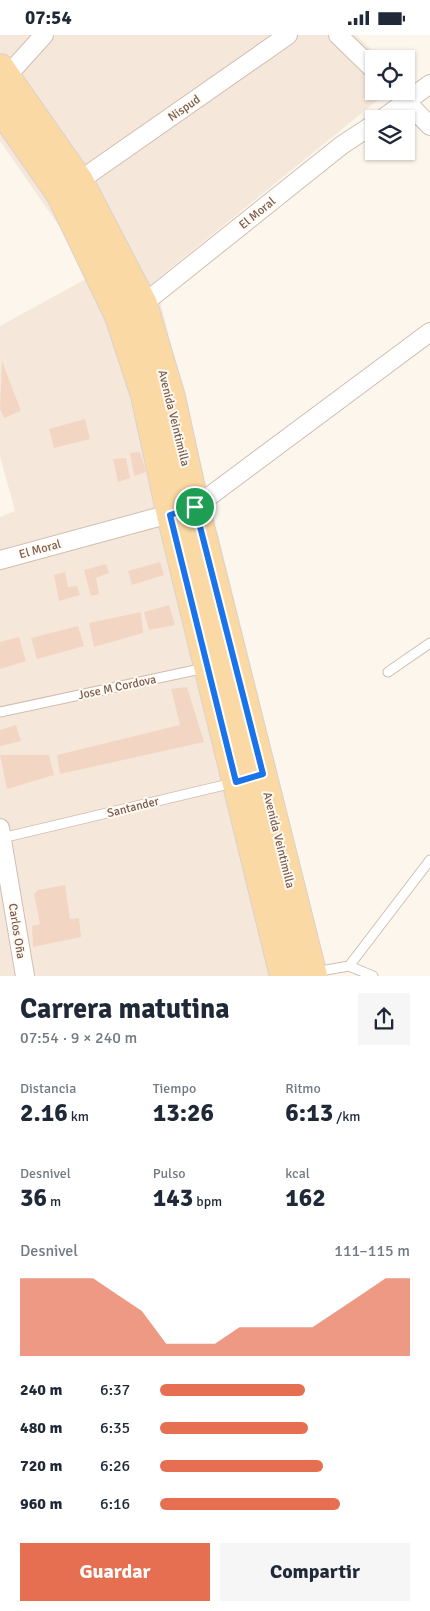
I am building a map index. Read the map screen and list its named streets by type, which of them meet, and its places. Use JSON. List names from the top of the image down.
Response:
{
  "streets": {
    "main road": ["Avenida Veintimilla"],
    "street": ["Nispud", "El Moral", "Carlos Oña"],
    "lane": ["Jose M Cordova", "Santander"]
  },
  "crossings": [
    ["Nispud", "Avenida Veintimilla"],
    ["El Moral", "Avenida Veintimilla"],
    ["Avenida Veintimilla", "Jose M Cordova"],
    ["Avenida Veintimilla", "Santander"],
    ["Santander", "Carlos Oña"]
  ],
  "page": {
    "status": "07:54",
    "heading": ["Carrera matutina", "07:54 · 9 × 240 m"],
    "stats": [
      ["Distancia", "2.16 km"],
      ["Tiempo", "13:26"],
      ["Ritmo", "6:13 /km"],
      ["Desnivel", "36 m"],
      ["Pulso", "143 bpm"],
      ["kcal", "162"]
    ],
    "chart": ["Desnivel", "111–115 m"],
    "list": [
      {
        "name": "240 m",
        "note": "6:37"
      },
      {
        "name": "480 m",
        "note": "6:35"
      },
      {
        "name": "720 m",
        "note": "6:26"
      },
      {
        "name": "960 m",
        "note": "6:16"
      }
    ],
    "buttons": ["Guardar", "Compartir"]
  }
}
